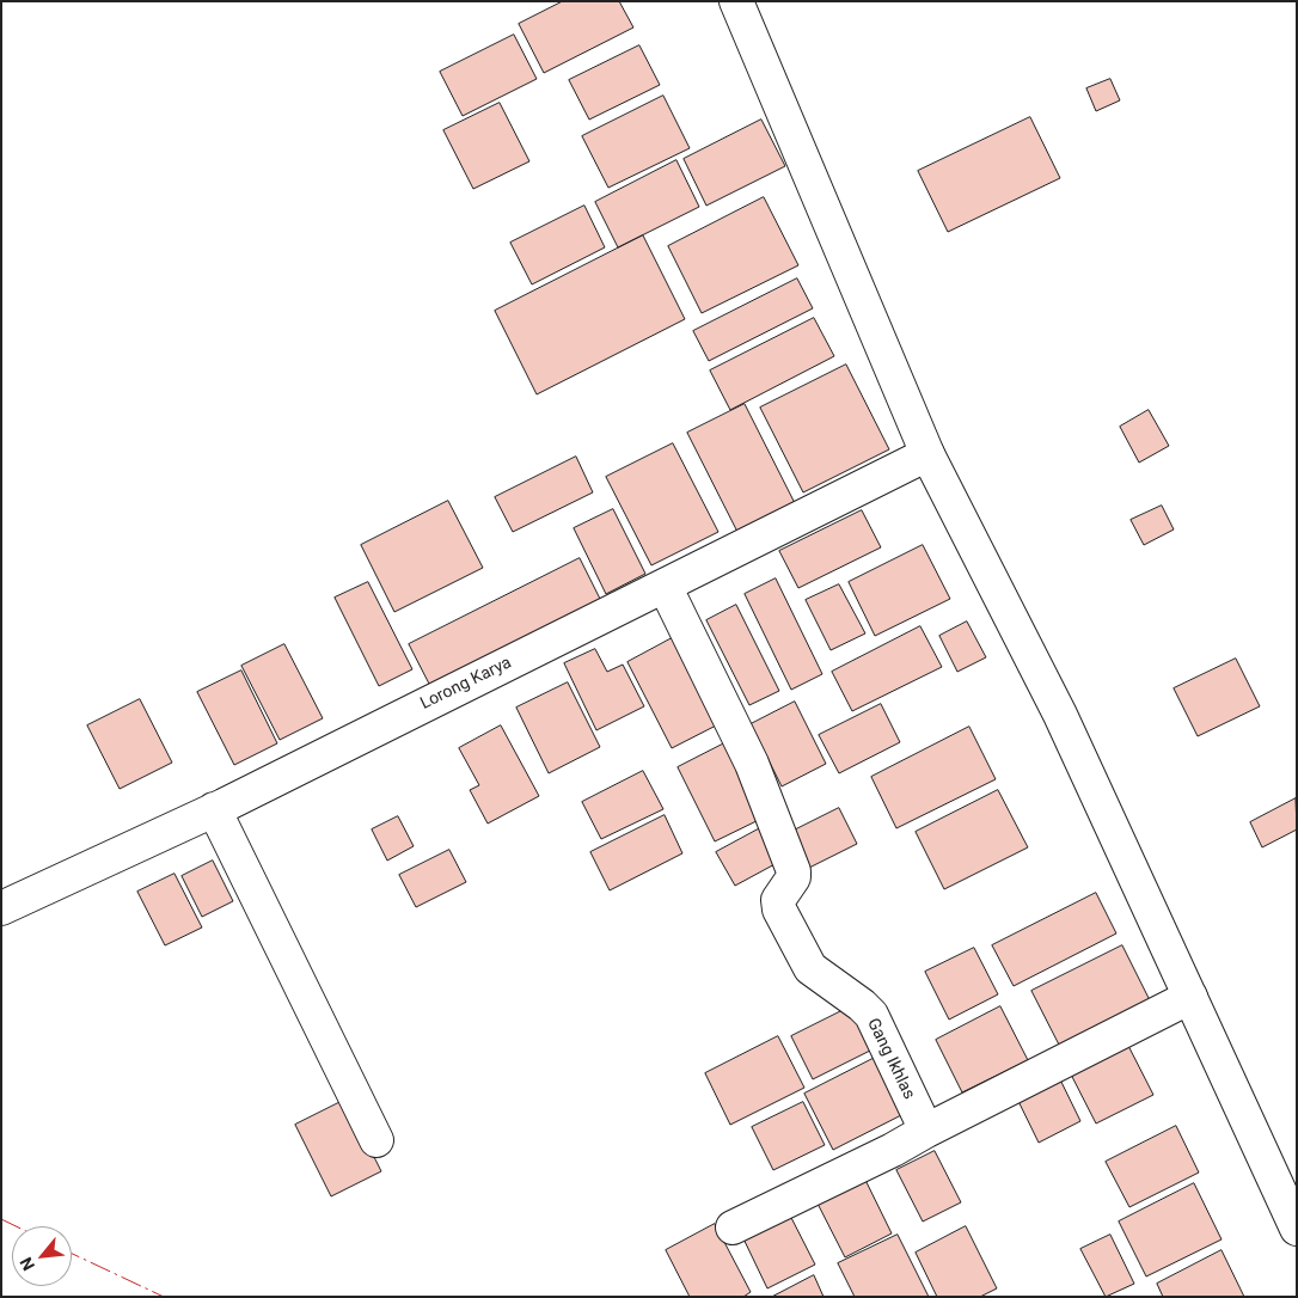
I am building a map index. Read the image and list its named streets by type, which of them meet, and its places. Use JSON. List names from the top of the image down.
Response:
{
  "streets": {
    "street": ["Lorong Karya", "Gang Ikhlas"]
  },
  "crossings": [
    ["Lorong Karya", "Gang Ikhlas"]
  ],
  "north": "bottom left"
}
